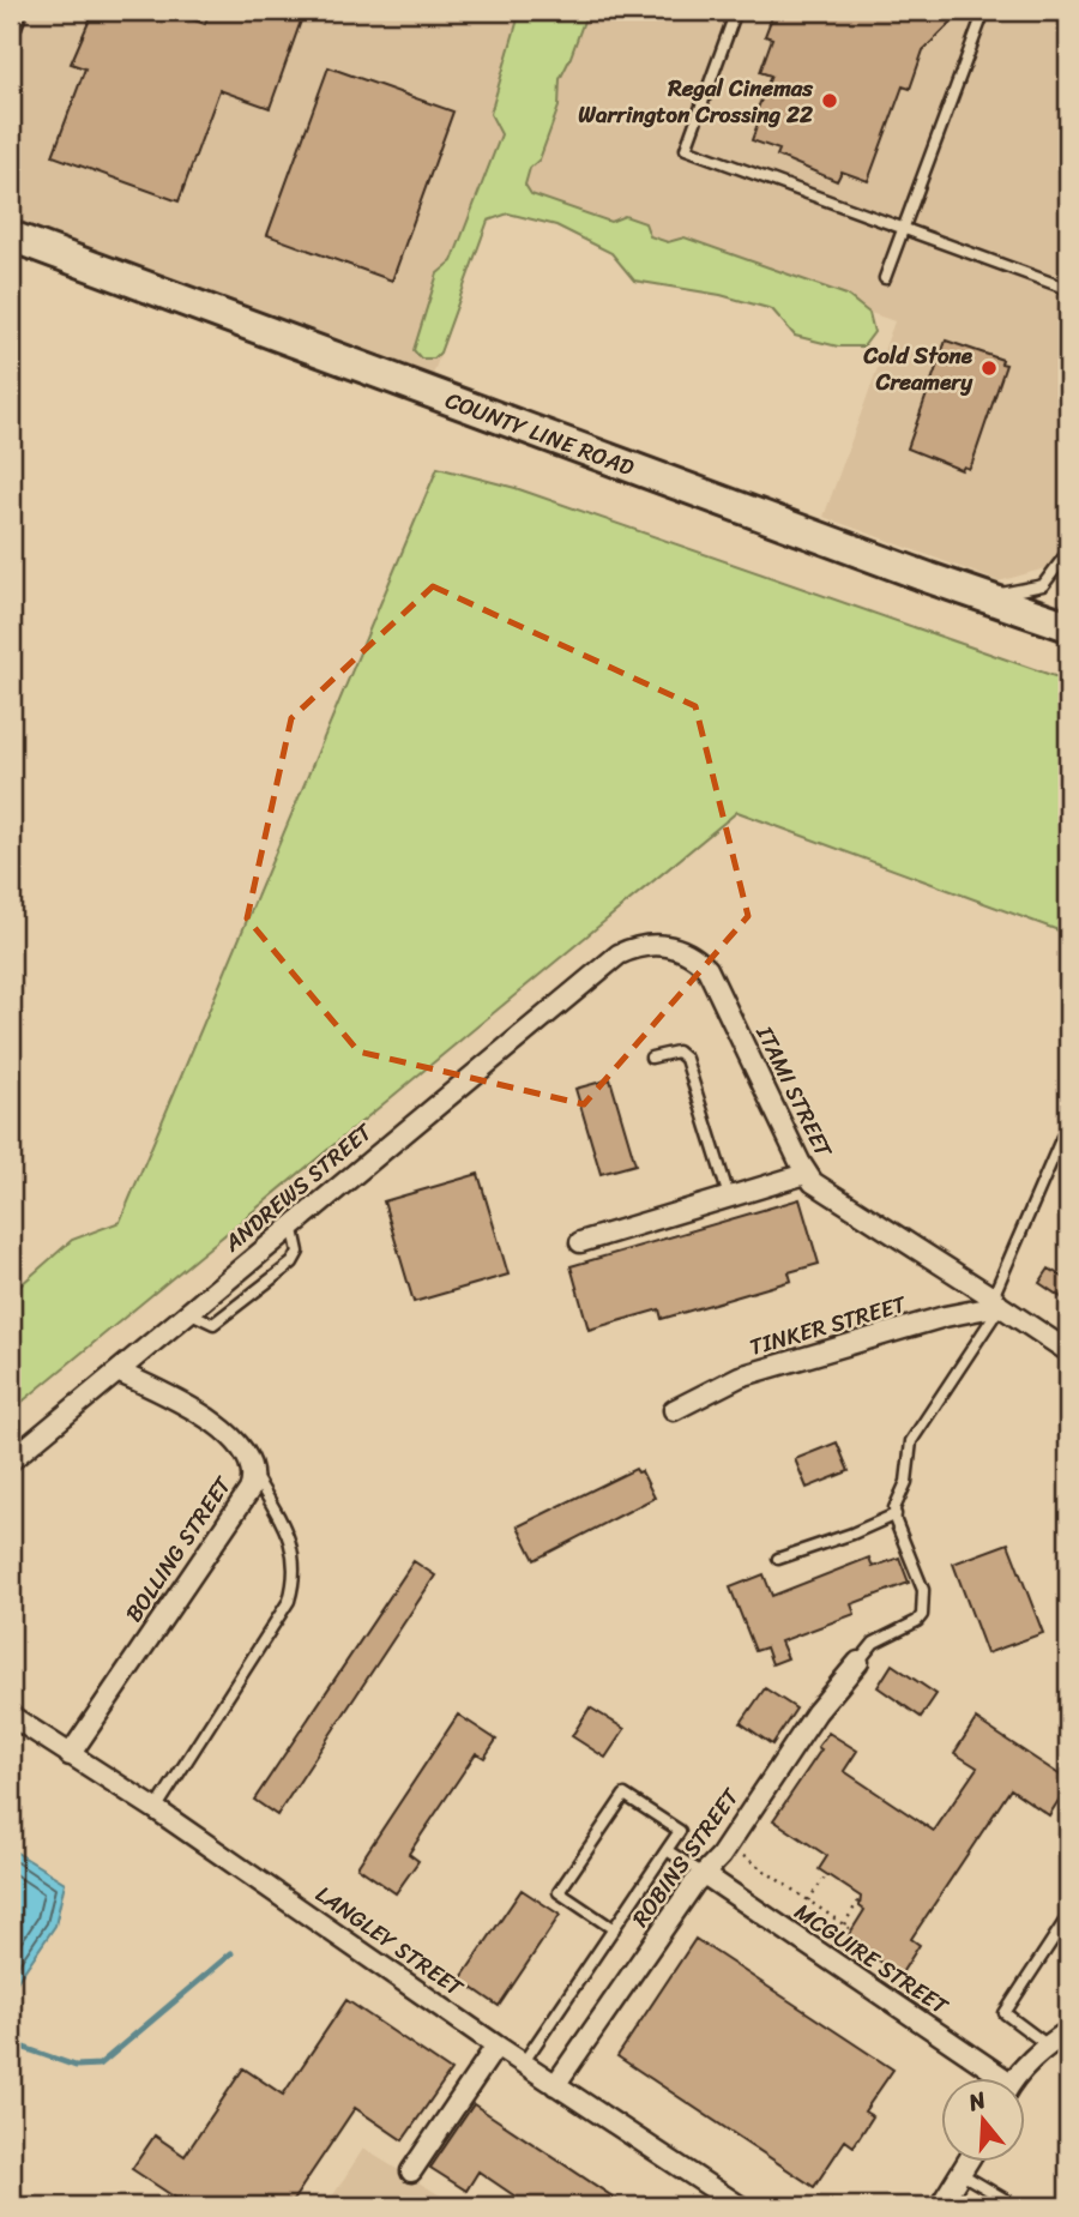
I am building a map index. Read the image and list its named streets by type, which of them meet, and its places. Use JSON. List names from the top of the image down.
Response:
{
  "streets": {
    "main road": ["COUNTY LINE ROAD"],
    "street": [
      "ITAMI STREET",
      "ANDREWS STREET",
      "TINKER STREET",
      "BOLLING STREET",
      "ROBINS STREET",
      "LANGLEY STREET",
      "MCGUIRE STREET"
    ]
  },
  "crossings": [
    ["ITAMI STREET", "ANDREWS STREET"],
    ["ITAMI STREET", "TINKER STREET"],
    ["ANDREWS STREET", "BOLLING STREET"],
    ["BOLLING STREET", "LANGLEY STREET"],
    ["ROBINS STREET", "LANGLEY STREET"],
    ["ROBINS STREET", "MCGUIRE STREET"]
  ],
  "places": ["Regal Cinemas Warrington Crossing 22", "Cold Stone Creamery"],
  "north": "top"
}
